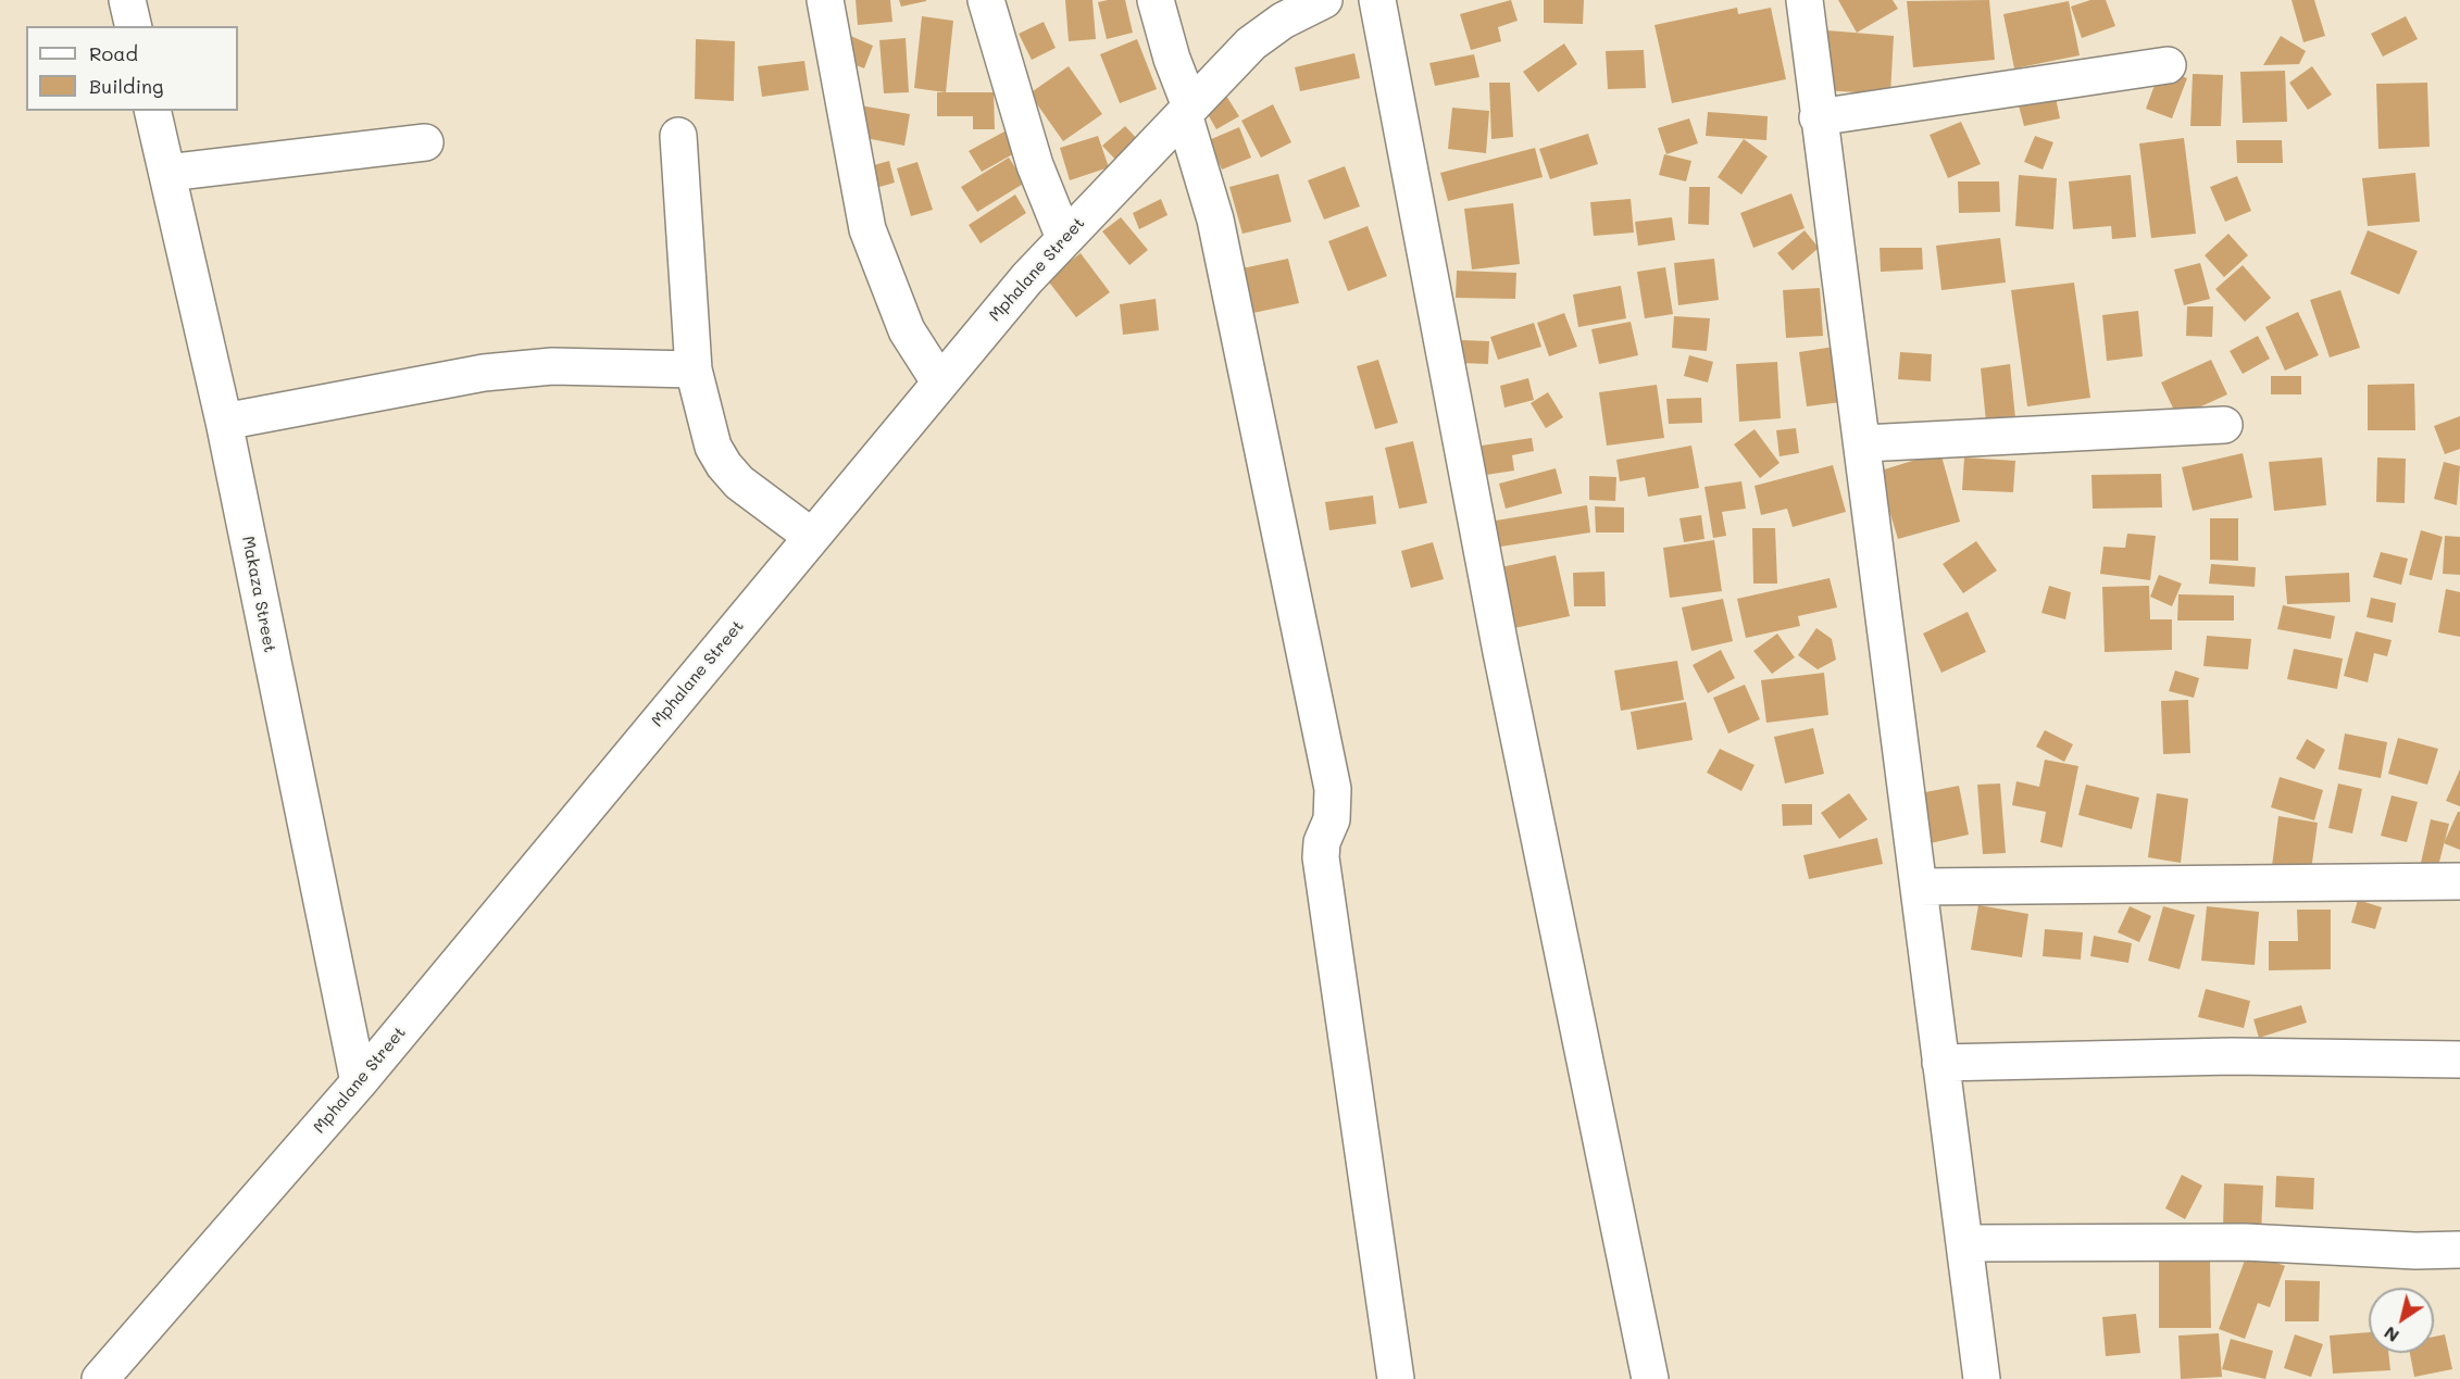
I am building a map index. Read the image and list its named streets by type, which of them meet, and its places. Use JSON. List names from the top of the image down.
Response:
{
  "streets": {
    "street": ["Mphalane Street", "Makaza Street"]
  },
  "crossings": [
    ["Mphalane Street", "Makaza Street"]
  ],
  "legend": ["Road", "Building"],
  "north": "bottom left"
}
